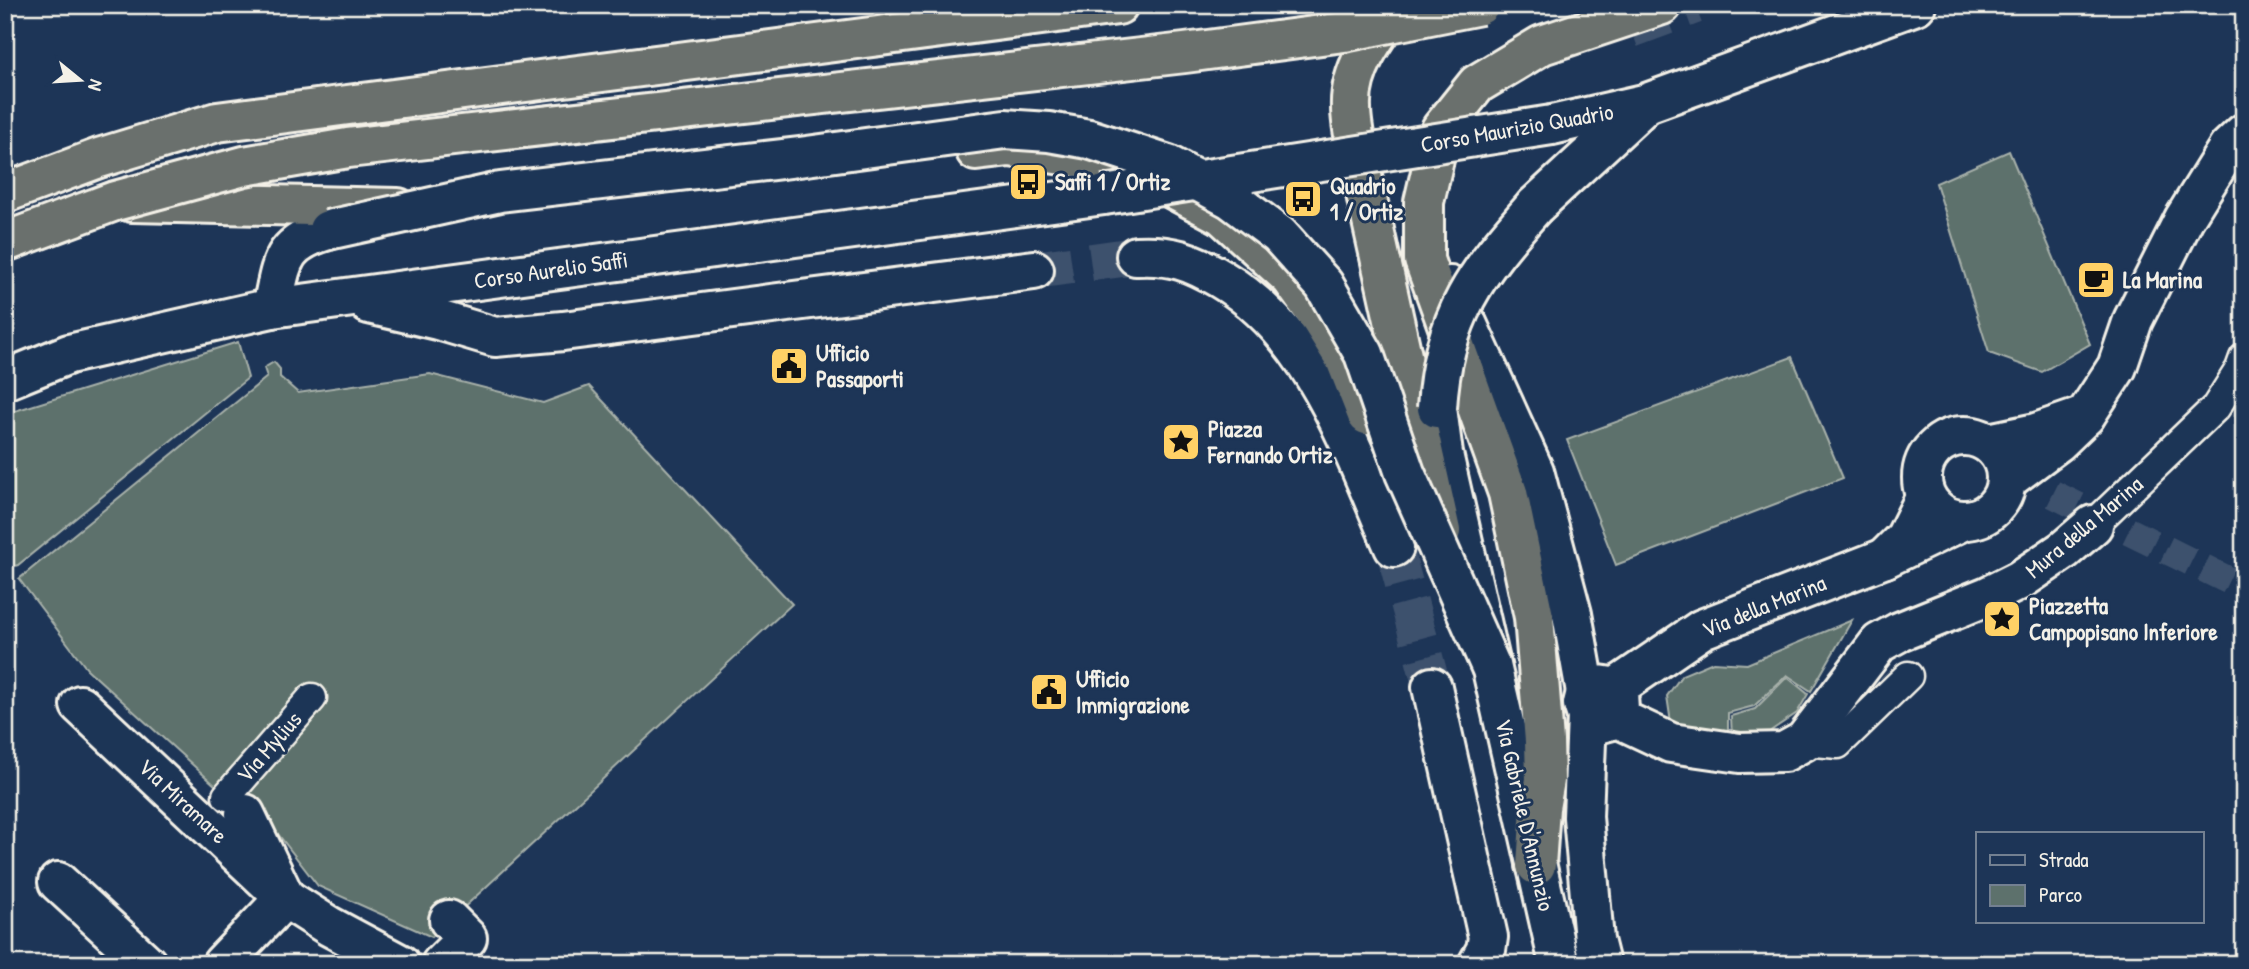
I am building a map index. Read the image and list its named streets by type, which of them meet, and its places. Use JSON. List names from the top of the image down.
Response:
{
  "streets": {
    "main road": [
      "Corso Maurizio Quadrio",
      "Corso Aurelio Saffi",
      "Mura della Marina",
      "Via della Marina",
      "Via Miramare",
      "Via Gabriele D'Annunzio"
    ],
    "street": ["Via Mylius"]
  },
  "crossings": [
    ["Corso Maurizio Quadrio", "Corso Aurelio Saffi"],
    ["Via Mylius", "Via Miramare"]
  ],
  "places": {
    "bus stop": ["Saffi 1 / Ortiz", "Quadrio 1 / Ortiz"],
    "cafe": ["La Marina"],
    "public building": ["Ufficio Passaporti", "Ufficio Immigrazione"],
    "place": ["Piazza Fernando Ortiz", "Piazzetta Campopisano Inferiore"]
  },
  "legend": ["Strada", "Parco"],
  "north": "right"
}
